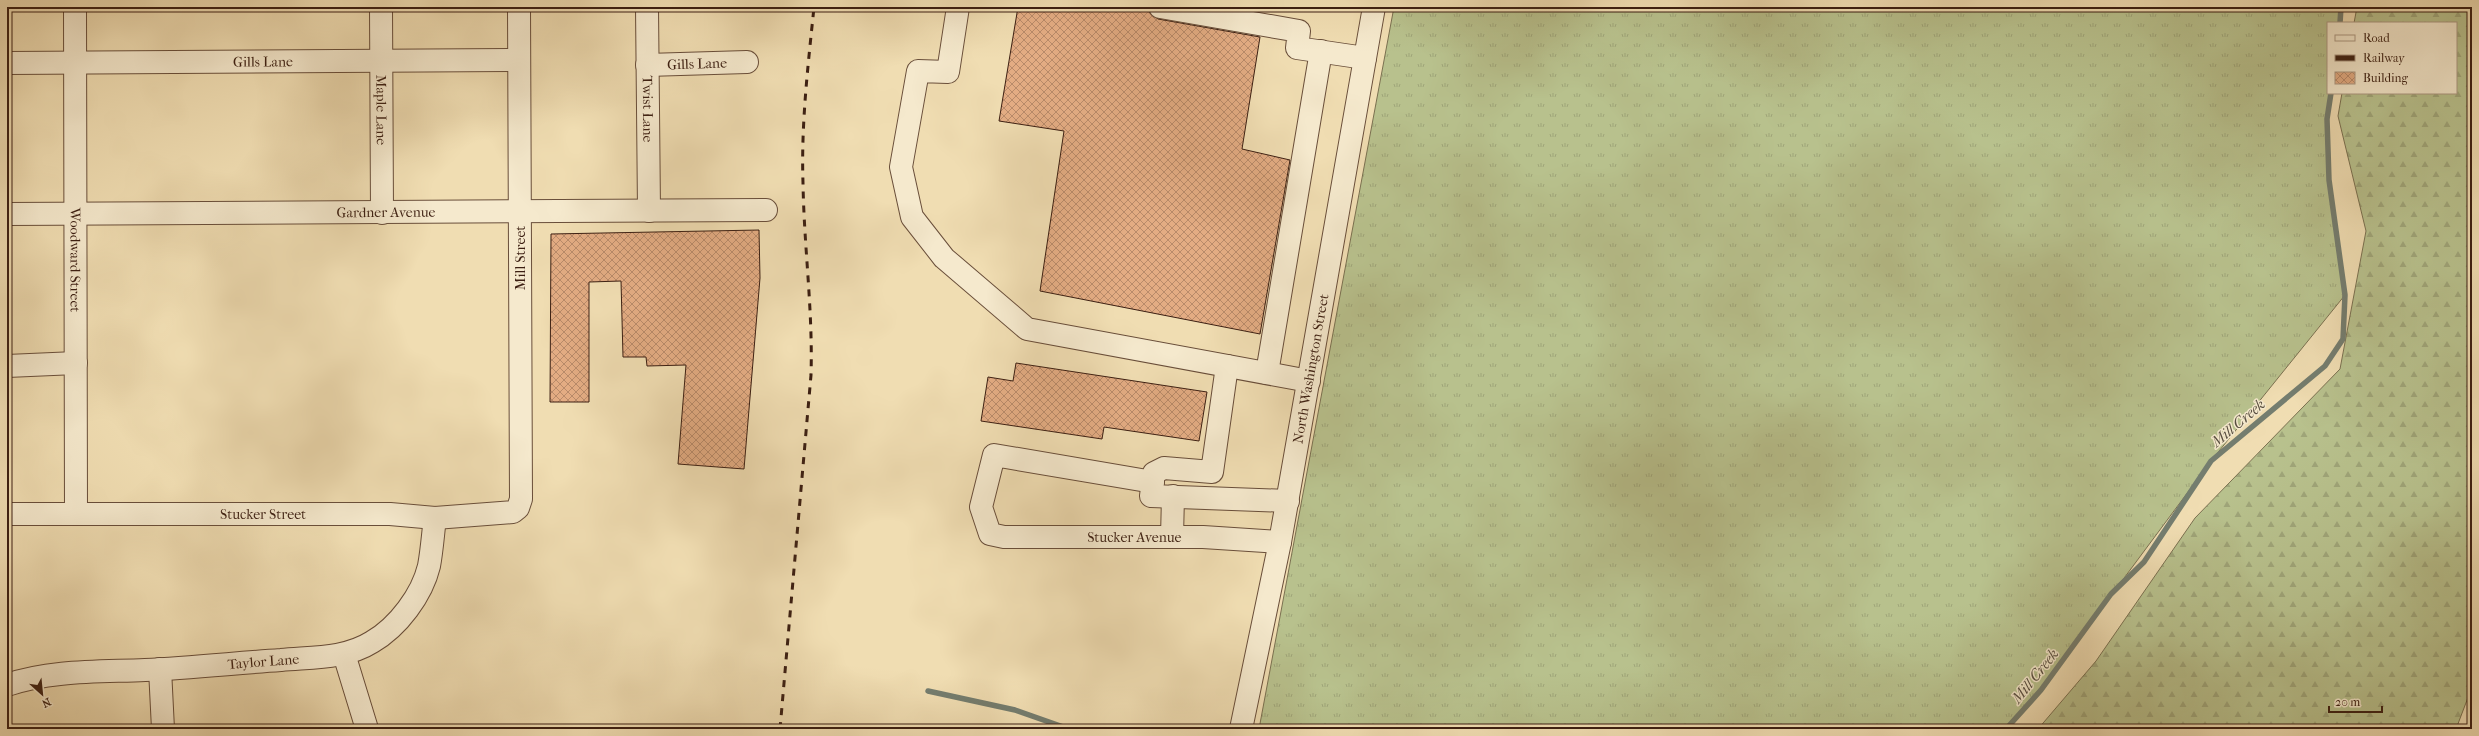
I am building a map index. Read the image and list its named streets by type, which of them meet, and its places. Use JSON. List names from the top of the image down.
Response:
{
  "streets": {
    "street": [
      "Gills Lane",
      "Twist Lane",
      "Maple Lane",
      "Gardner Avenue",
      "Mill Street",
      "Woodward Street",
      "North Washington Street",
      "Stucker Street",
      "Stucker Avenue",
      "Taylor Lane"
    ]
  },
  "crossings": [
    ["Gills Lane", "Twist Lane"],
    ["Gills Lane", "Maple Lane"],
    ["Gills Lane", "Mill Street"],
    ["Gills Lane", "Woodward Street"],
    ["Twist Lane", "Gardner Avenue"],
    ["Maple Lane", "Gardner Avenue"],
    ["Gardner Avenue", "Mill Street"],
    ["Gardner Avenue", "Woodward Street"],
    ["Mill Street", "Stucker Street"],
    ["Woodward Street", "Stucker Street"],
    ["North Washington Street", "Stucker Avenue"],
    ["Stucker Street", "Taylor Lane"]
  ],
  "water": ["Mill Creek"],
  "legend": ["Road", "Railway", "Building"],
  "scale_bar": "20 m",
  "north": "bottom right"
}
